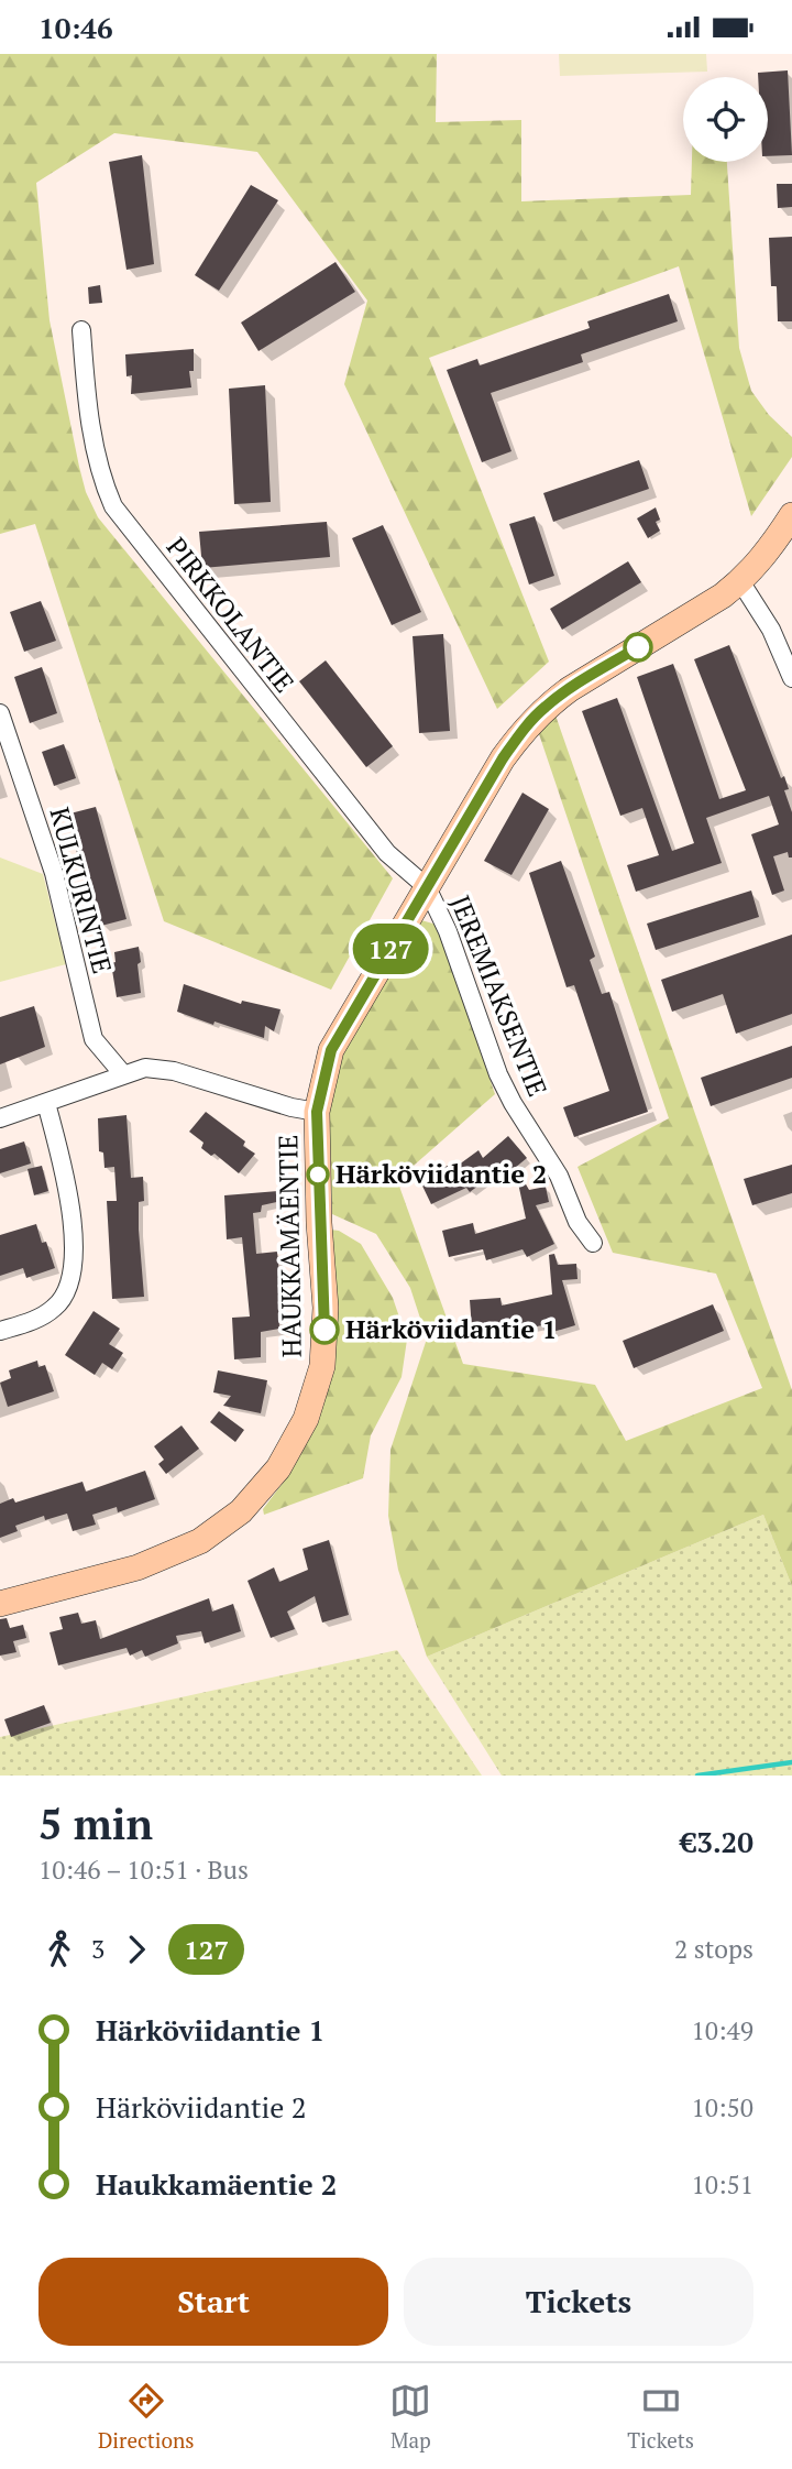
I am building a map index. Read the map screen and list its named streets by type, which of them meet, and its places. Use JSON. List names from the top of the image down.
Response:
{
  "streets": {
    "street": [
      "PIRKKOLANTIE",
      "KULKURINTIE",
      "JEREMIAKSENTIE",
      "HAUKKAMÄENTIE"
    ]
  },
  "crossings": [
    ["PIRKKOLANTIE", "JEREMIAKSENTIE"],
    ["PIRKKOLANTIE", "HAUKKAMÄENTIE"],
    ["JEREMIAKSENTIE", "HAUKKAMÄENTIE"]
  ],
  "places": ["Härköviidantie 2", "Härköviidantie 1"],
  "lines": ["bus line 127"],
  "page": {
    "status": "10:46",
    "on_map": "127",
    "heading": ["5 min", "10:46 – 10:51 · Bus", "€3.20"],
    "legs": ["3", "127", "2 stops"],
    "list": [
      {
        "name": "Härköviidantie 1",
        "value": "10:49"
      },
      {
        "name": "Härköviidantie 2",
        "value": "10:50"
      },
      {
        "name": "Haukkamäentie 2",
        "value": "10:51"
      }
    ],
    "buttons": ["Start", "Tickets"],
    "tabs": ["Directions", "Map", "Tickets"]
  }
}
